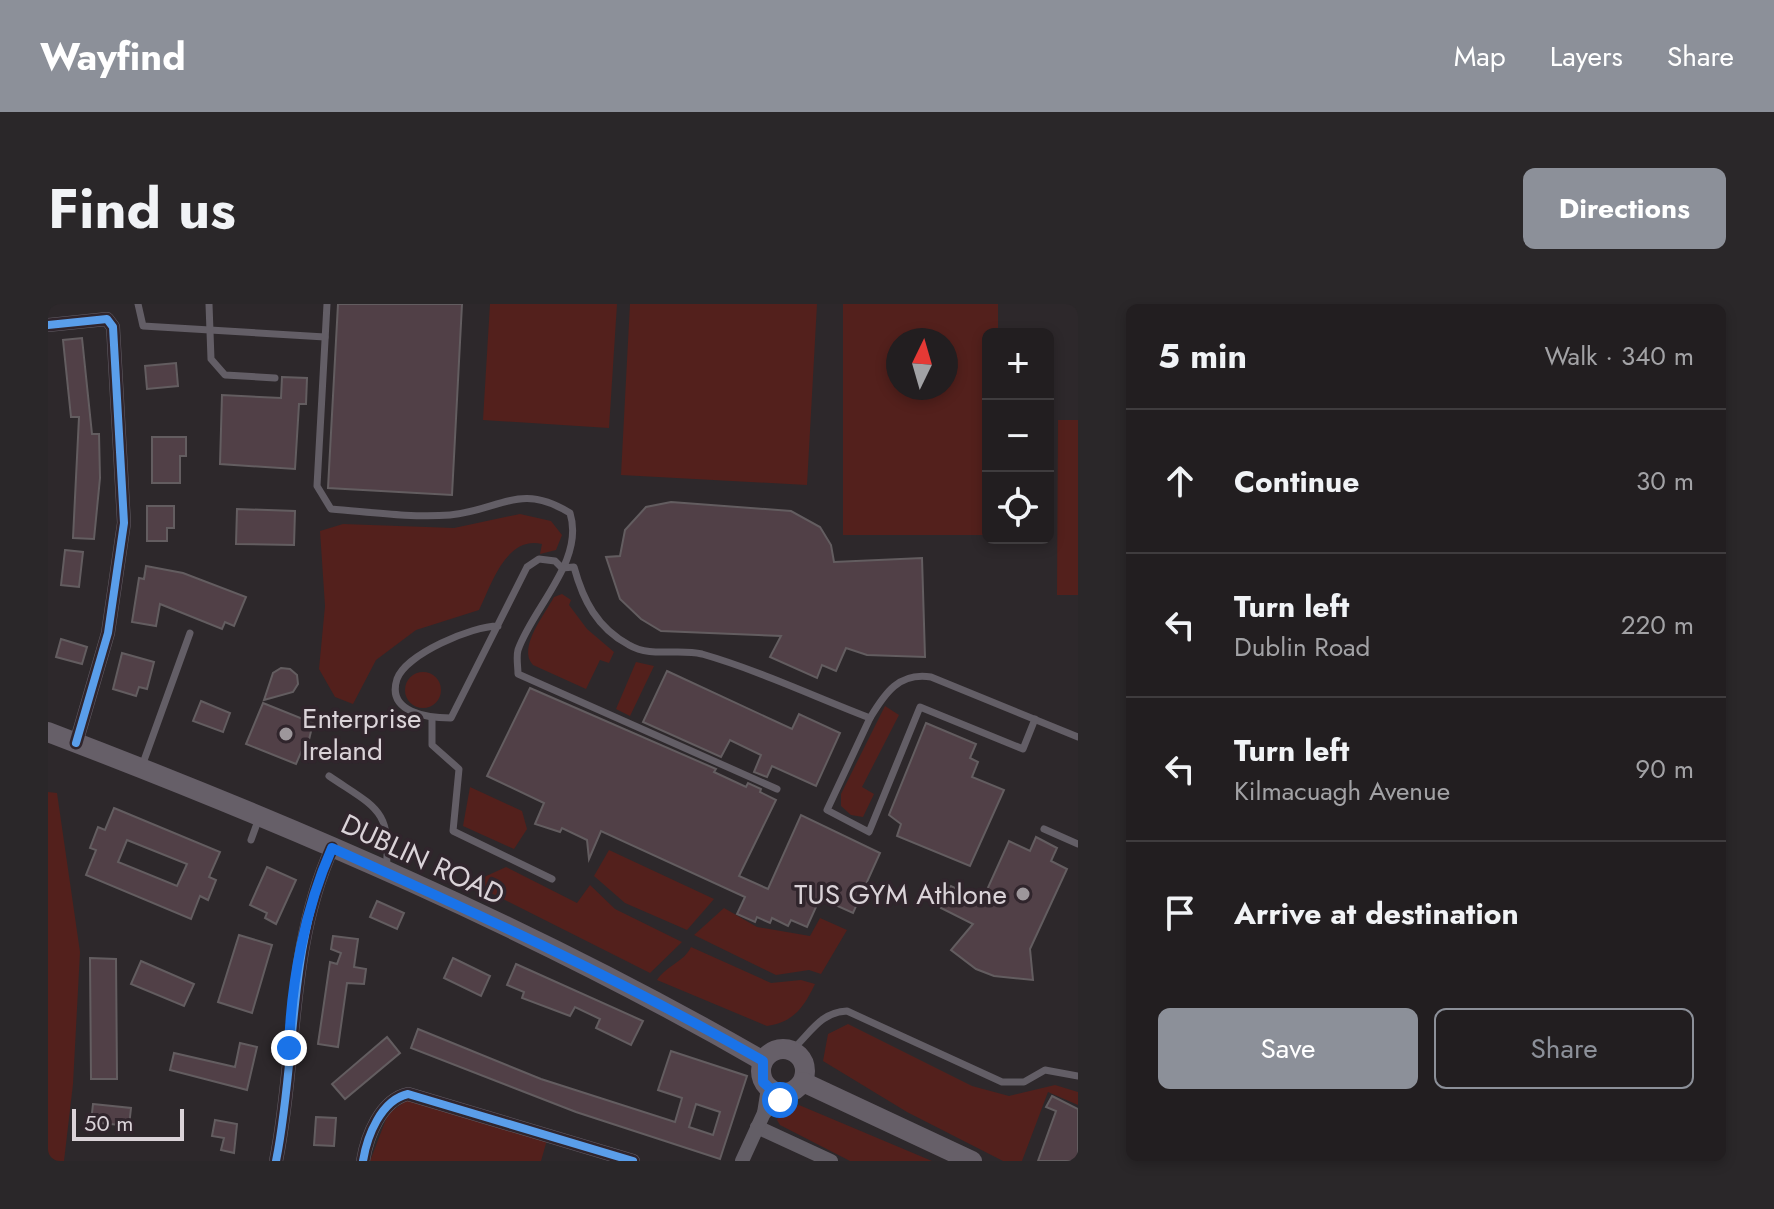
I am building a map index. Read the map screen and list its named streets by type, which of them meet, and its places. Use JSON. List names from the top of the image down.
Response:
{
  "streets": {
    "main road": ["DUBLIN ROAD"]
  },
  "places": ["Enterprise Ireland", "TUS GYM Athlone"],
  "scale_bar": "50 m",
  "north": "top",
  "page": {
    "header": "Wayfind",
    "nav": ["Map", "Layers", "Share"],
    "title": "Find us",
    "buttons": [
      "Directions",
      ["Save", "Share"]
    ],
    "heading": ["5 min", "Walk · 340 m"],
    "map_buttons": ["+", "−"],
    "list": [
      ["Continue", "30 m"],
      ["Turn left", "Dublin Road", "220 m"],
      ["Turn left", "Kilmacuagh Avenue", "90 m"],
      "Arrive at destination"
    ],
    "scale": "50 m"
  }
}
